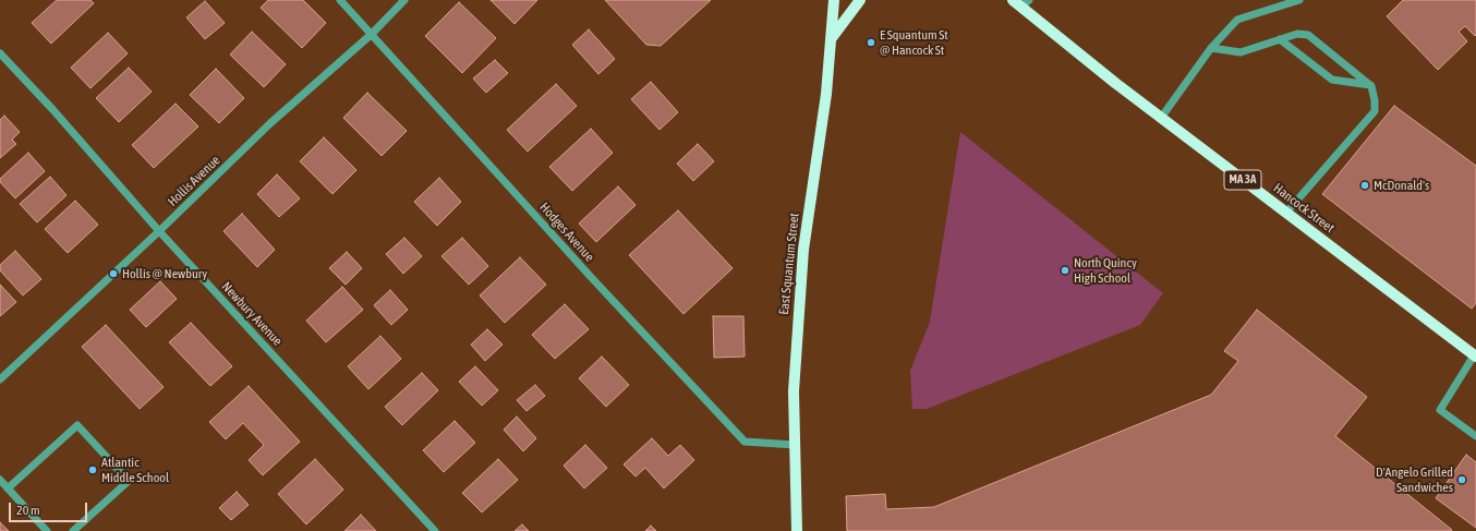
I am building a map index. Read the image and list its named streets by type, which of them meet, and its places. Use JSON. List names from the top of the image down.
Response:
{
  "streets": {
    "main road": ["MA 3A", "Hancock Street", "East Squantum Street"],
    "street": ["Hollis Avenue", "Hodges Avenue", "Newbury Avenue"]
  },
  "crossings": [
    ["Hollis Avenue", "Hodges Avenue"],
    ["Hollis Avenue", "Newbury Avenue"],
    ["Hodges Avenue", "East Squantum Street"]
  ],
  "places": [
    "E Squantum St @ Hancock St",
    "McDonald's",
    "North Quincy High School",
    "Hollis @ Newbury",
    "Atlantic Middle School",
    "D'Angelo Grilled Sandwiches"
  ],
  "scale_bar": "20 m"
}
